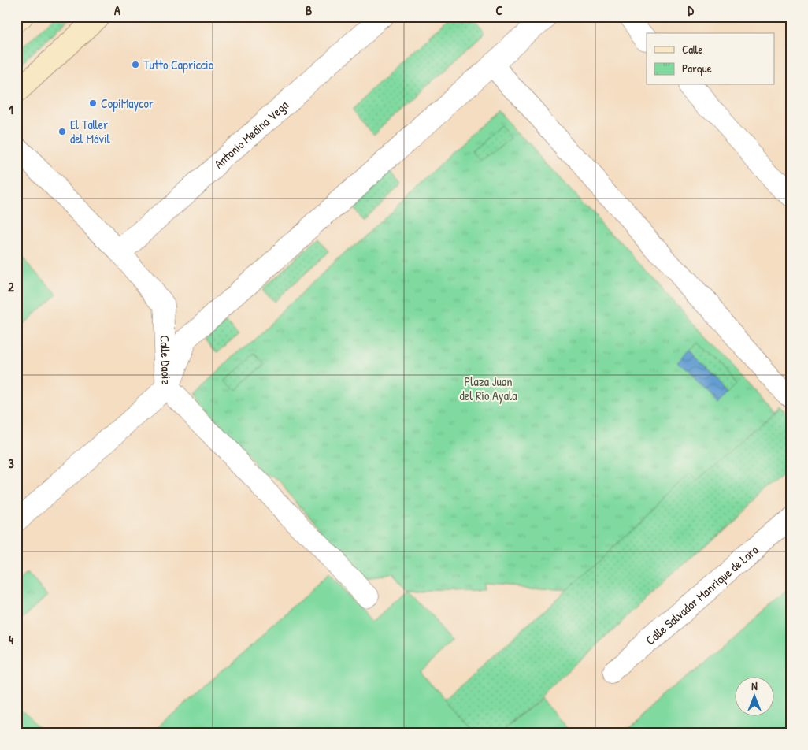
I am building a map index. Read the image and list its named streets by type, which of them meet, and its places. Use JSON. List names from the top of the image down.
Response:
{
  "streets": {
    "street": ["Antonio Medina Vega", "Calle Daoiz", "Calle Salvador Manrique de Lara"]
  },
  "crossings": [
    ["Antonio Medina Vega", "Calle Daoiz"]
  ],
  "parks": ["Plaza Juan del Río Ayala"],
  "places": ["Tutto Capriccio", "CopiMaycor", "El Taller del Móvil"],
  "legend": ["Calle", "Parque"],
  "north": "top",
  "grid": {
    "columns": [
      "A",
      "B",
      "C",
      "D"
    ],
    "rows": [
      "1",
      "2",
      "3",
      "4"
    ]
  }
}
